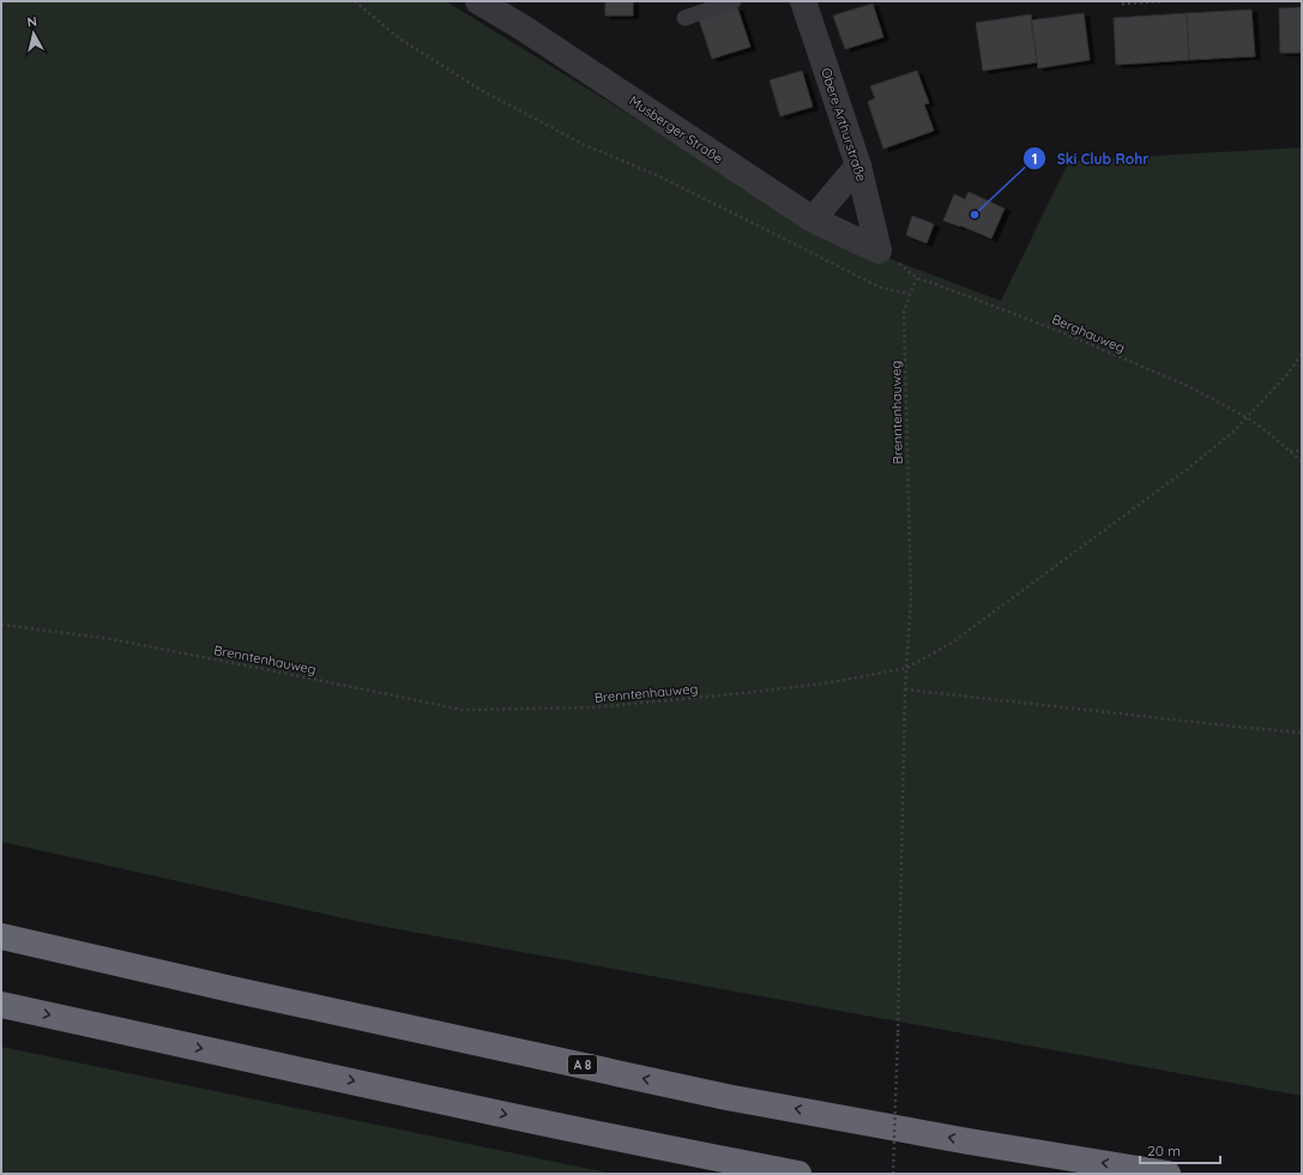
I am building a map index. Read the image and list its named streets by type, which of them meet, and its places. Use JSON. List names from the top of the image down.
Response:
{
  "streets": {
    "highway": ["A 8"],
    "street": ["Obere Arthurstraße", "Musberger Straße"],
    "path": ["Berghauweg", "Brenntenhauweg"]
  },
  "crossings": [
    ["Obere Arthurstraße", "Musberger Straße"],
    ["Berghauweg", "Brenntenhauweg"]
  ],
  "places": ["Ski Club Rohr"],
  "scale_bar": "20 m",
  "north": "top"
}
